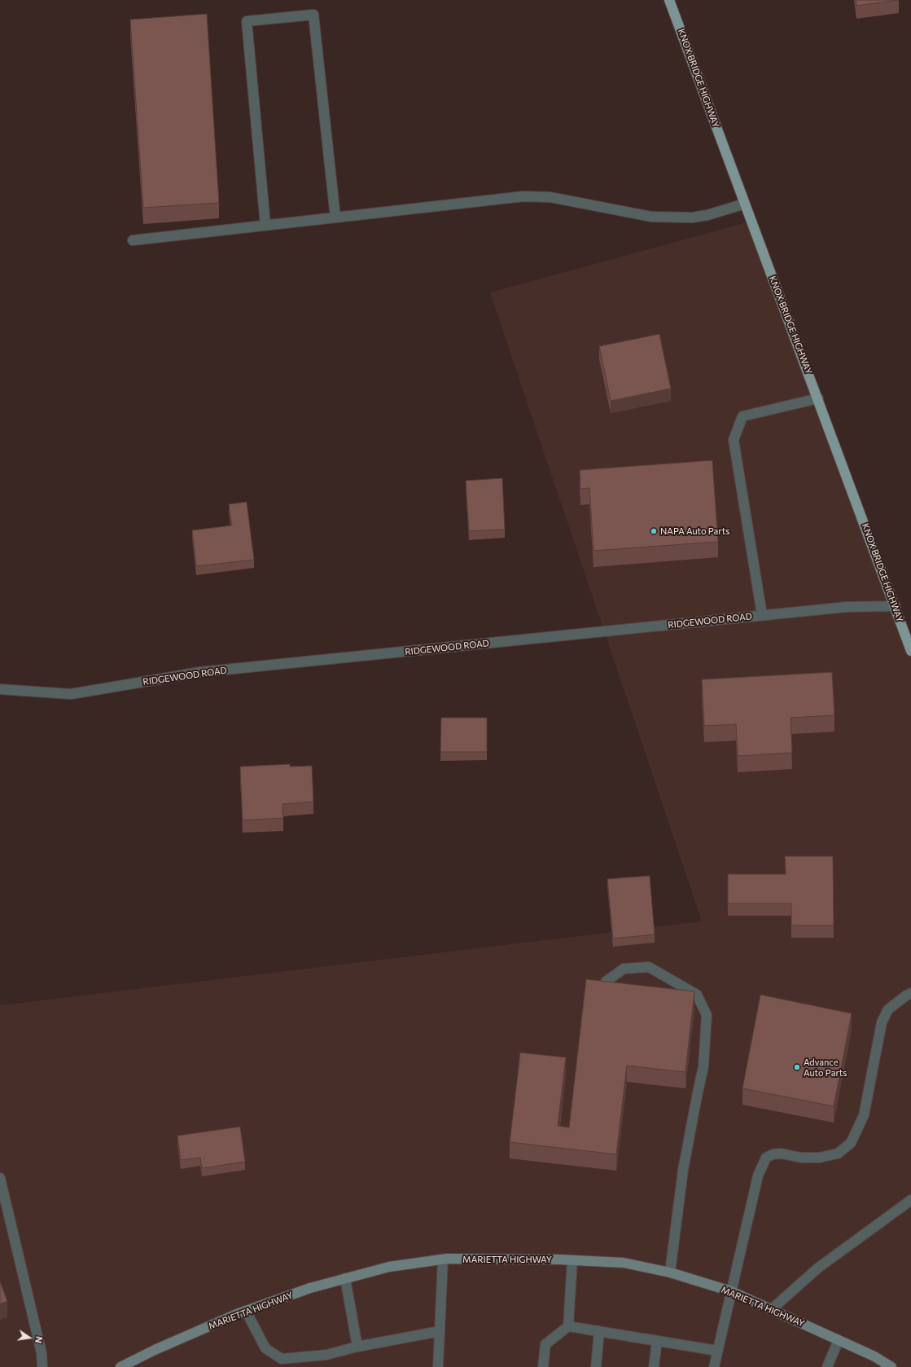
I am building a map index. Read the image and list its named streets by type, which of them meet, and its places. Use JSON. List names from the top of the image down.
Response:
{
  "streets": {
    "main road": ["KNOX BRIDGE HIGHWAY", "MARIETTA HIGHWAY"],
    "street": ["RIDGEWOOD ROAD"]
  },
  "crossings": [
    ["KNOX BRIDGE HIGHWAY", "RIDGEWOOD ROAD"]
  ],
  "places": ["NAPA Auto Parts", "Advance Auto Parts"],
  "north": "right"
}
